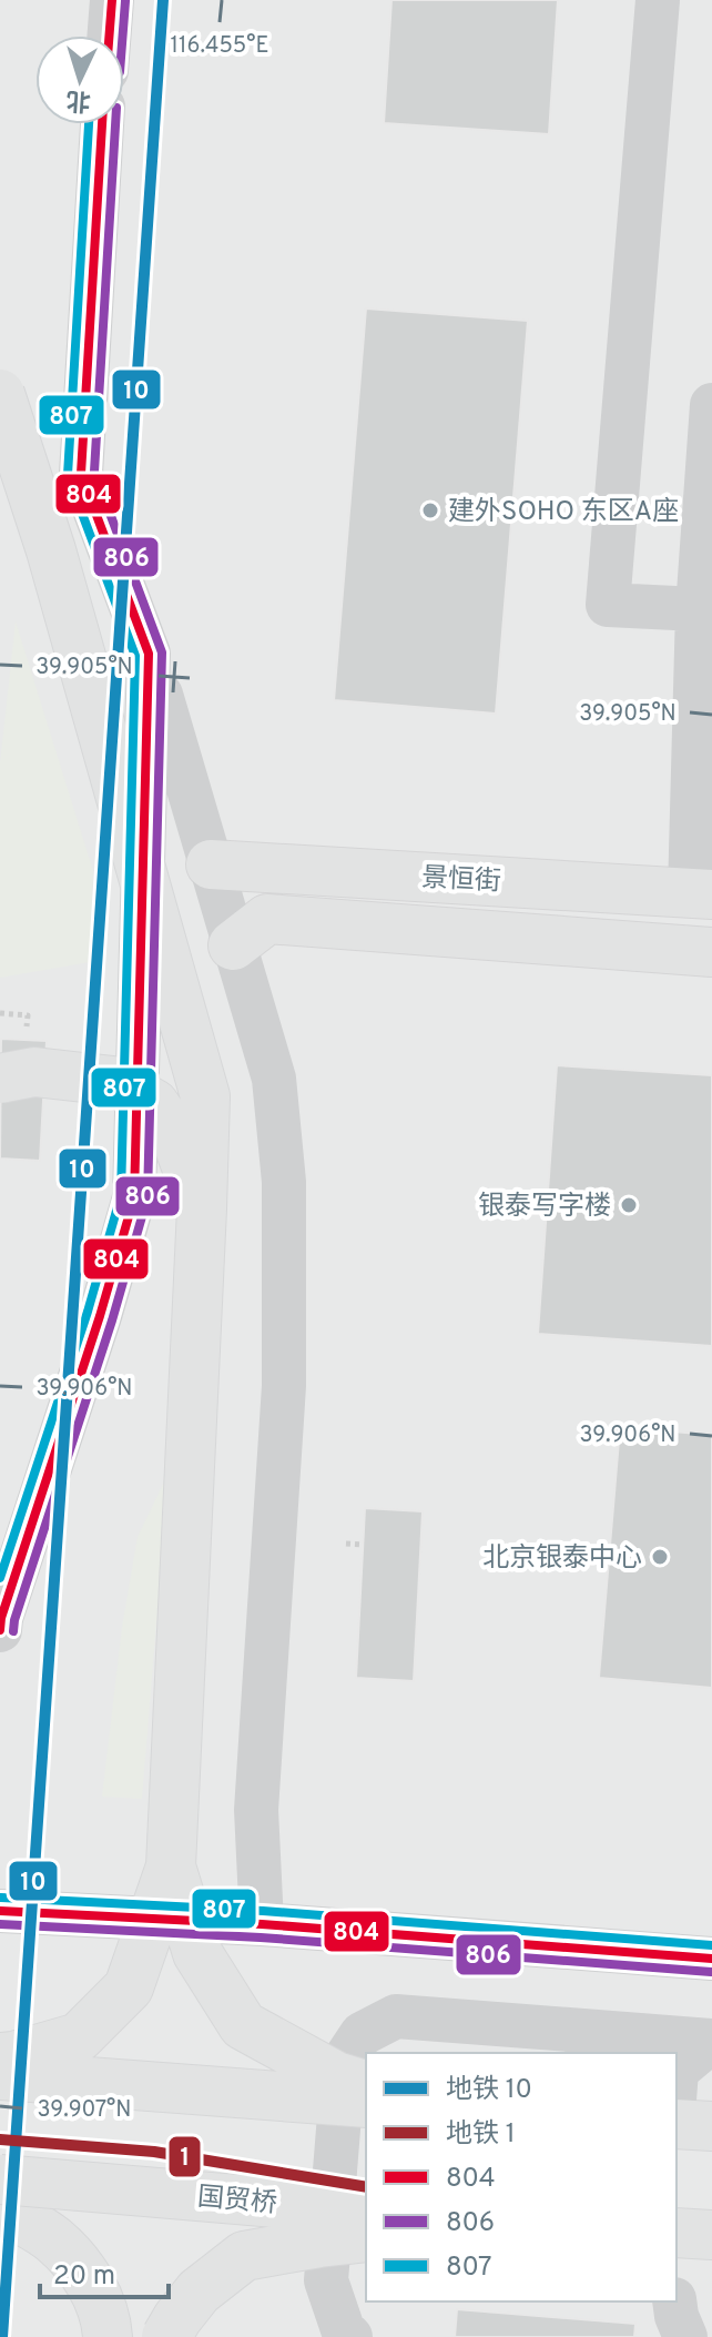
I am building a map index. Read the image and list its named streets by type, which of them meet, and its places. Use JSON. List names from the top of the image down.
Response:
{
  "streets": {
    "main road": ["景恒街", "国贸桥"]
  },
  "places": ["建外SOHO 东区A座", "银泰写字楼", "北京银泰中心"],
  "lines": [
    "metro line 10",
    "transit line 804",
    "transit line 806",
    "transit line 807",
    "metro line 1"
  ],
  "legend": [
    "地铁 10",
    "地铁 1",
    "804",
    "806",
    "807"
  ],
  "scale_bar": "20 m",
  "north": "bottom",
  "coordinates": [
    "116.455°E",
    "39.905°N",
    "39.906°N",
    "39.907°N"
  ]
}
